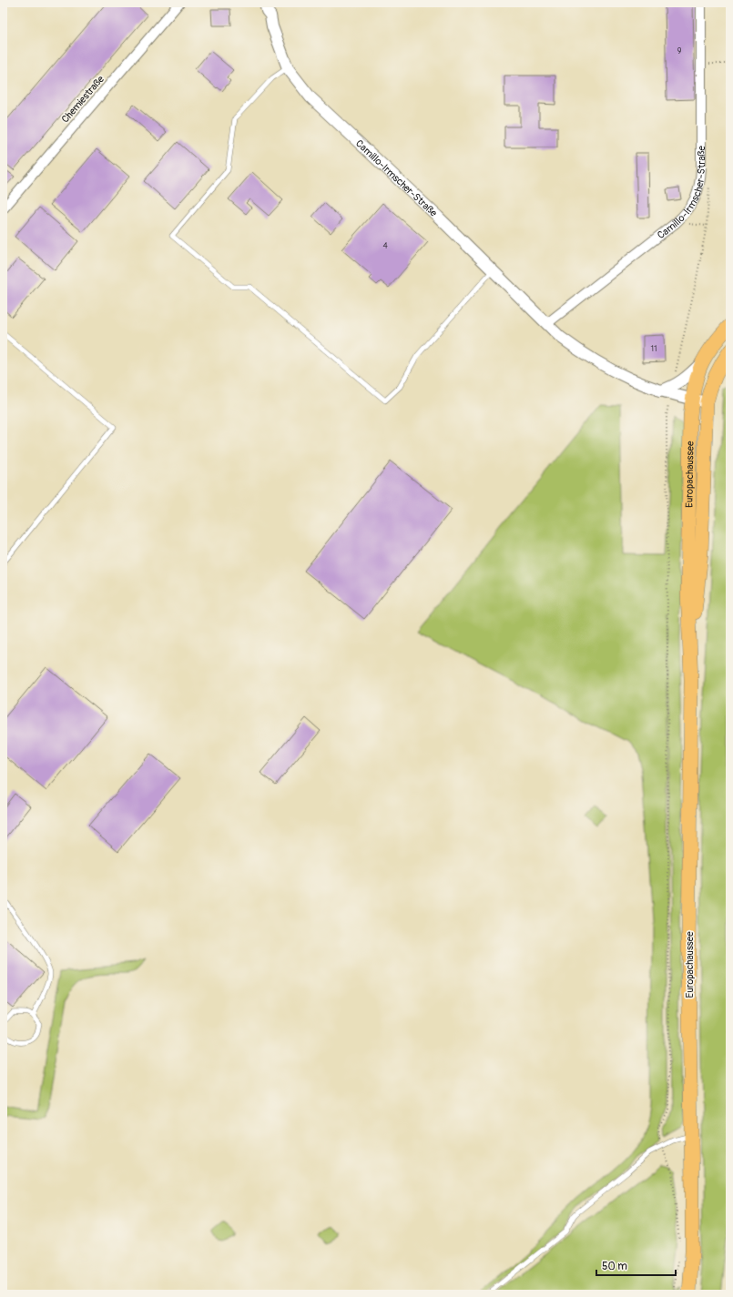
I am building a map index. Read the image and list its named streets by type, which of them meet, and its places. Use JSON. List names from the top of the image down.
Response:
{
  "streets": {
    "main road": ["Europachaussee"],
    "street": ["Chemiestraße", "Camillo-Irmscher-Straße"]
  },
  "crossings": [
    ["Camillo-Irmscher-Straße", "Europachaussee"]
  ],
  "house_numbers": ["9", "4", "11"],
  "scale_bar": "50 m"
}
